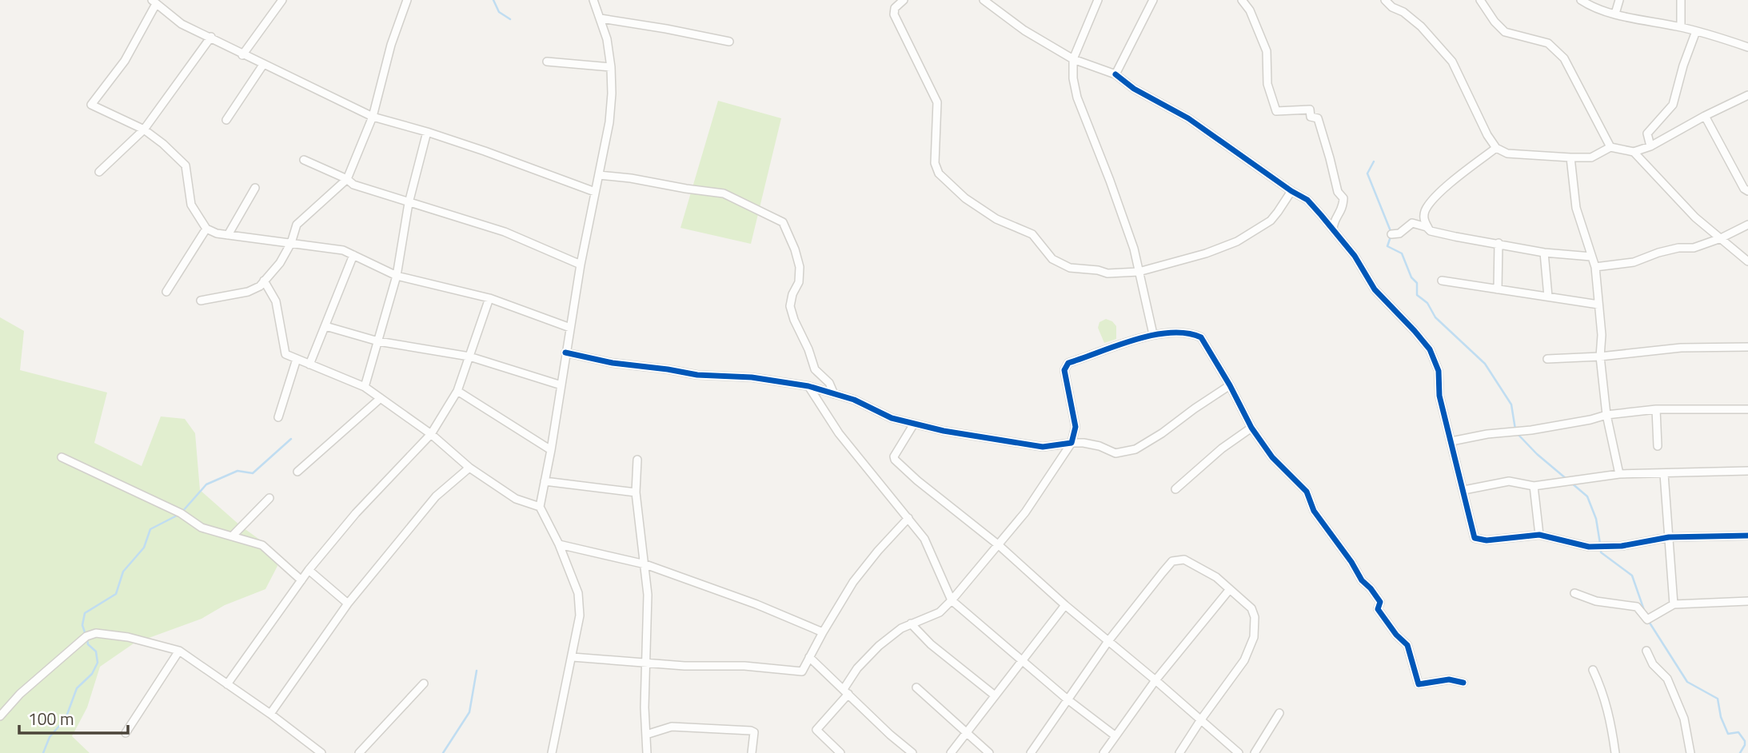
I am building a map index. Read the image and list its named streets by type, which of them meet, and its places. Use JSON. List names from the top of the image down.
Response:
{
  "scale_bar": "100 m"
}
